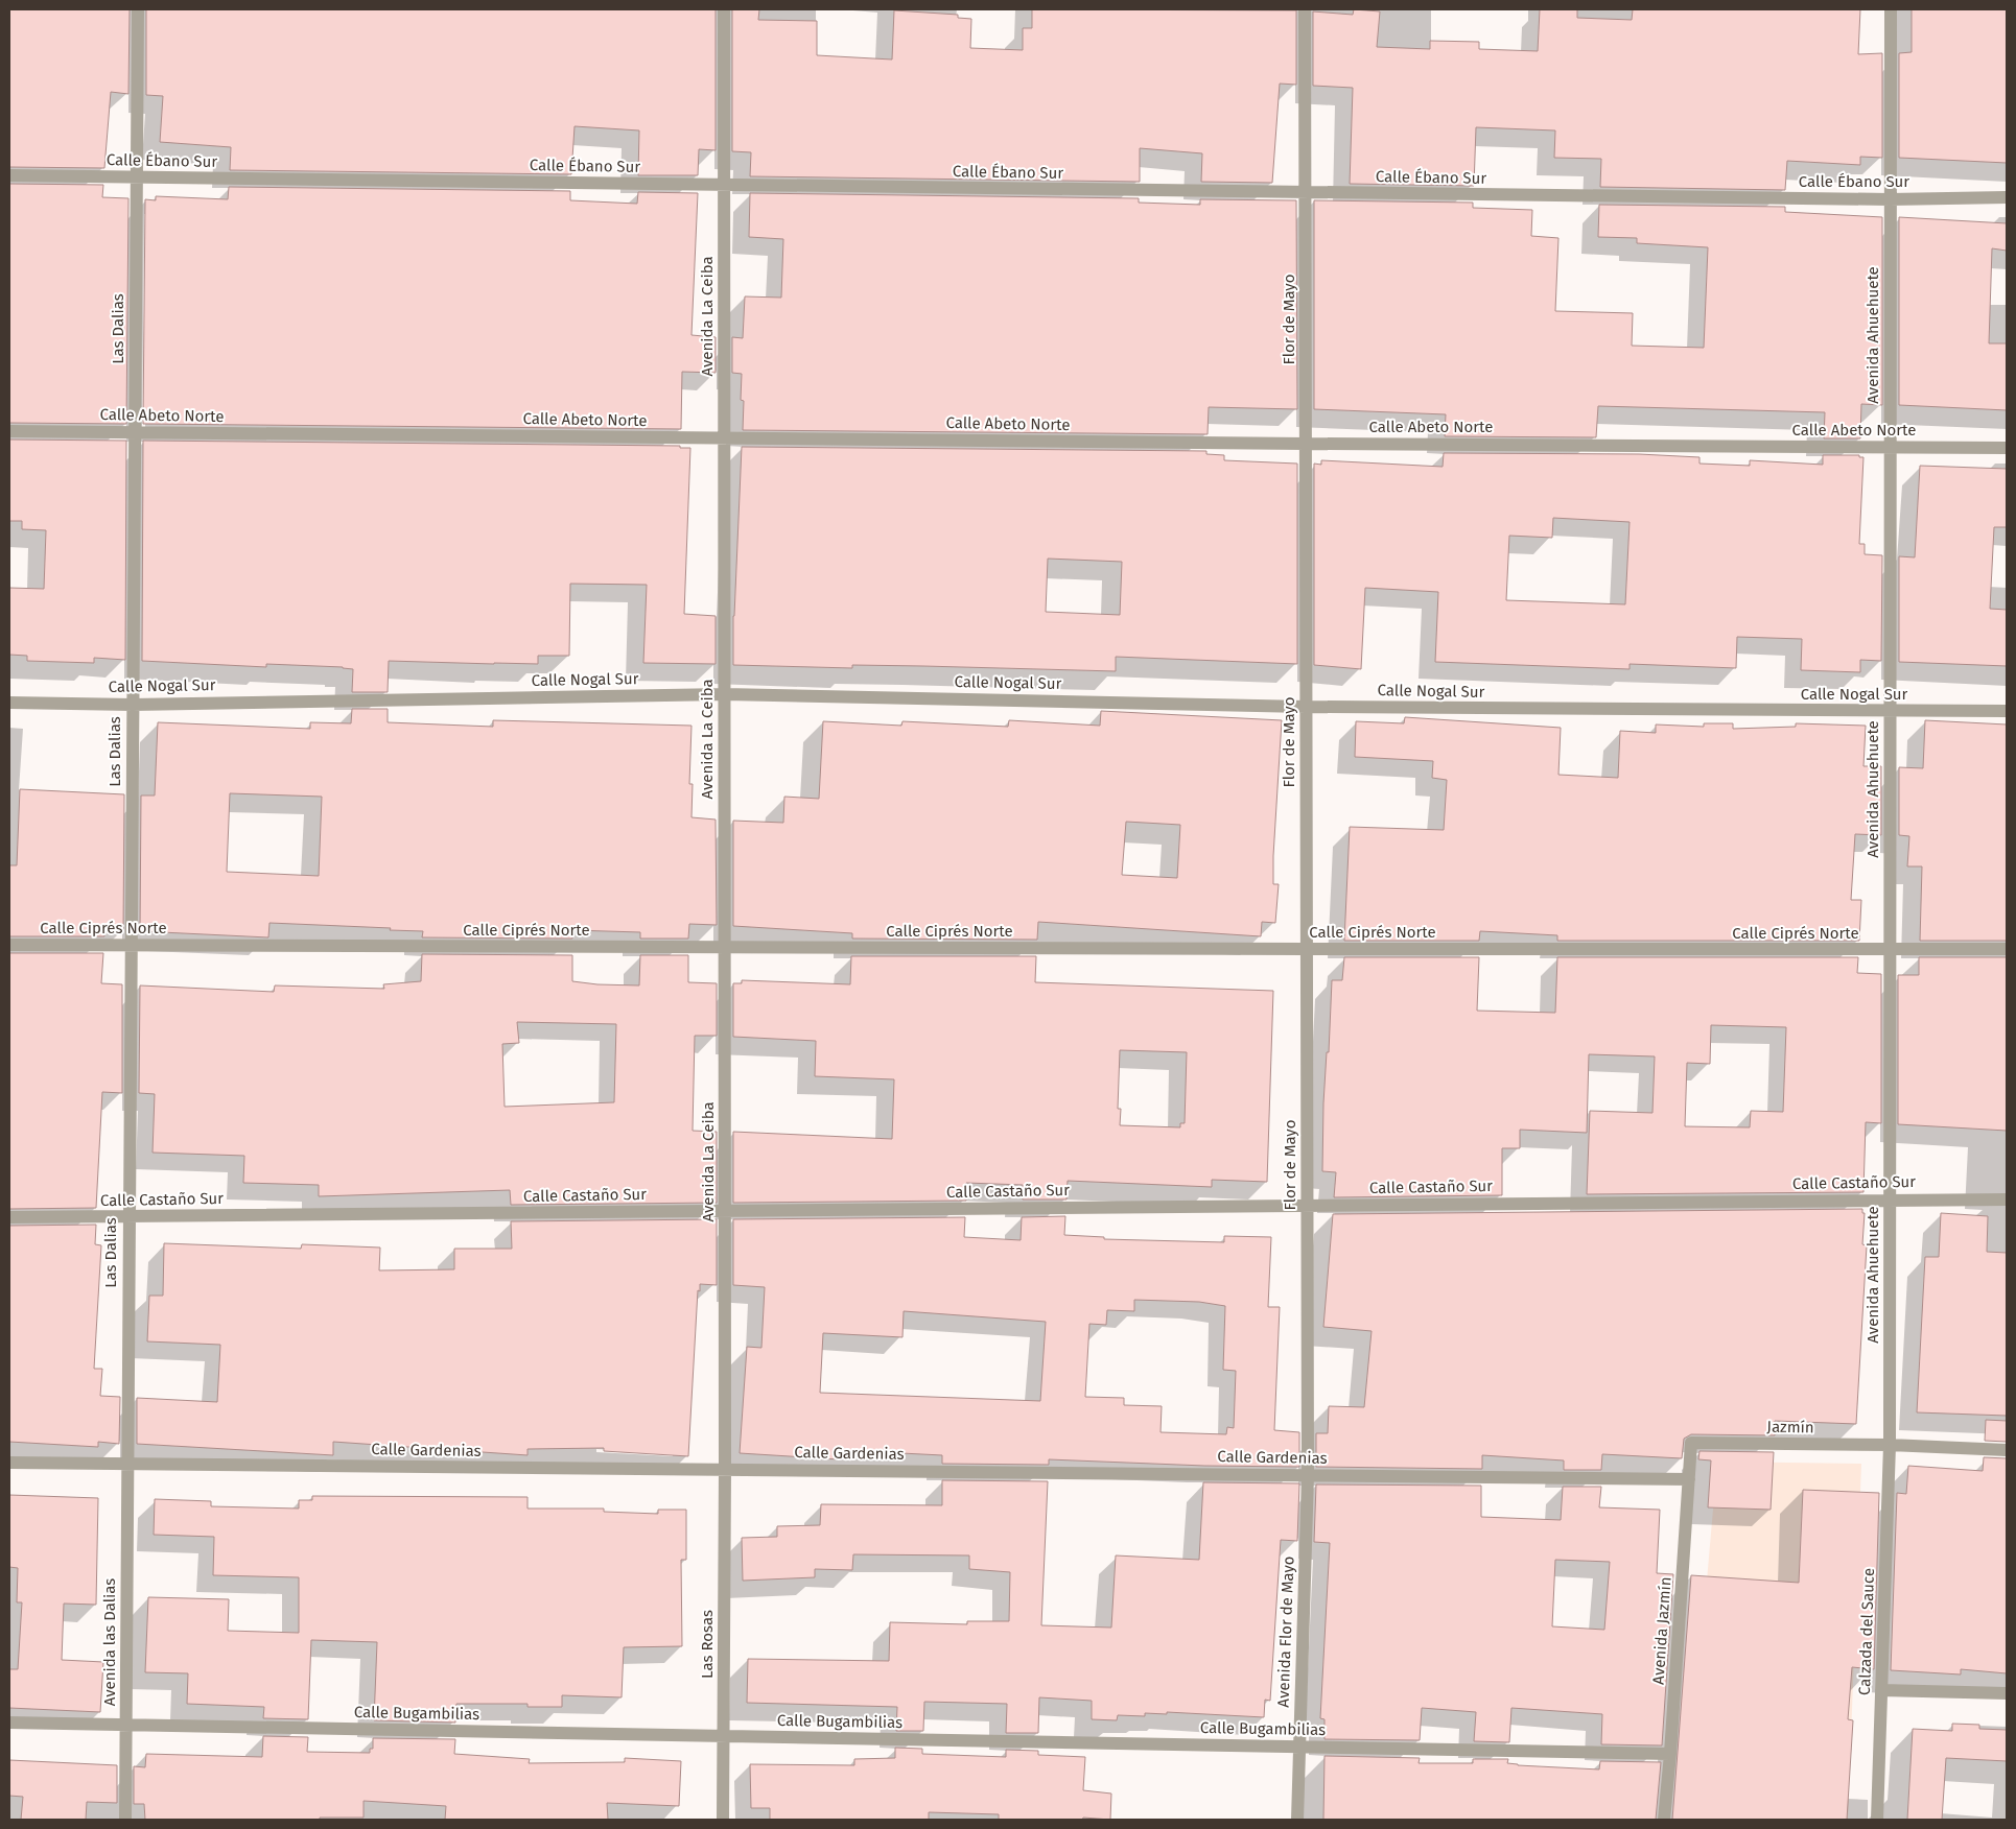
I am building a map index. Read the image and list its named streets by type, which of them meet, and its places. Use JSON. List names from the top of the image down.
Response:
{
  "streets": {
    "street": [
      "Calle Ébano Sur",
      "Avenida La Ceiba",
      "Flor de Mayo",
      "Las Dalias",
      "Avenida Ahuehuete",
      "Calle Abeto Norte",
      "Calle Nogal Sur",
      "Calle Ciprés Norte",
      "Calle Castaño Sur",
      "Jazmín",
      "Calle Gardenias",
      "Avenida Jazmín",
      "Avenida Flor de Mayo",
      "Calzada del Sauce",
      "Avenida las Dalias",
      "Las Rosas",
      "Calle Bugambilias"
    ]
  },
  "crossings": [
    ["Calle Ébano Sur", "Avenida La Ceiba"],
    ["Calle Ébano Sur", "Flor de Mayo"],
    ["Calle Ébano Sur", "Las Dalias"],
    ["Calle Ébano Sur", "Avenida Ahuehuete"],
    ["Avenida La Ceiba", "Calle Abeto Norte"],
    ["Avenida La Ceiba", "Calle Nogal Sur"],
    ["Avenida La Ceiba", "Calle Ciprés Norte"],
    ["Avenida La Ceiba", "Calle Castaño Sur"],
    ["Avenida La Ceiba", "Calle Gardenias"],
    ["Avenida La Ceiba", "Las Rosas"],
    ["Flor de Mayo", "Calle Abeto Norte"],
    ["Flor de Mayo", "Calle Nogal Sur"],
    ["Flor de Mayo", "Calle Ciprés Norte"],
    ["Flor de Mayo", "Calle Castaño Sur"],
    ["Flor de Mayo", "Calle Gardenias"],
    ["Flor de Mayo", "Avenida Flor de Mayo"],
    ["Las Dalias", "Calle Abeto Norte"],
    ["Las Dalias", "Calle Nogal Sur"],
    ["Las Dalias", "Calle Ciprés Norte"],
    ["Las Dalias", "Calle Castaño Sur"],
    ["Las Dalias", "Calle Gardenias"],
    ["Las Dalias", "Avenida las Dalias"],
    ["Avenida Ahuehuete", "Calle Abeto Norte"],
    ["Avenida Ahuehuete", "Calle Nogal Sur"],
    ["Avenida Ahuehuete", "Calle Ciprés Norte"],
    ["Avenida Ahuehuete", "Calle Castaño Sur"],
    ["Avenida Ahuehuete", "Jazmín"],
    ["Avenida Ahuehuete", "Calzada del Sauce"],
    ["Jazmín", "Avenida Jazmín"],
    ["Jazmín", "Calzada del Sauce"],
    ["Calle Gardenias", "Avenida Jazmín"],
    ["Calle Gardenias", "Avenida Flor de Mayo"],
    ["Calle Gardenias", "Avenida las Dalias"],
    ["Calle Gardenias", "Las Rosas"],
    ["Avenida Jazmín", "Calle Bugambilias"],
    ["Avenida Flor de Mayo", "Calle Bugambilias"],
    ["Avenida las Dalias", "Calle Bugambilias"],
    ["Las Rosas", "Calle Bugambilias"]
  ]
}
